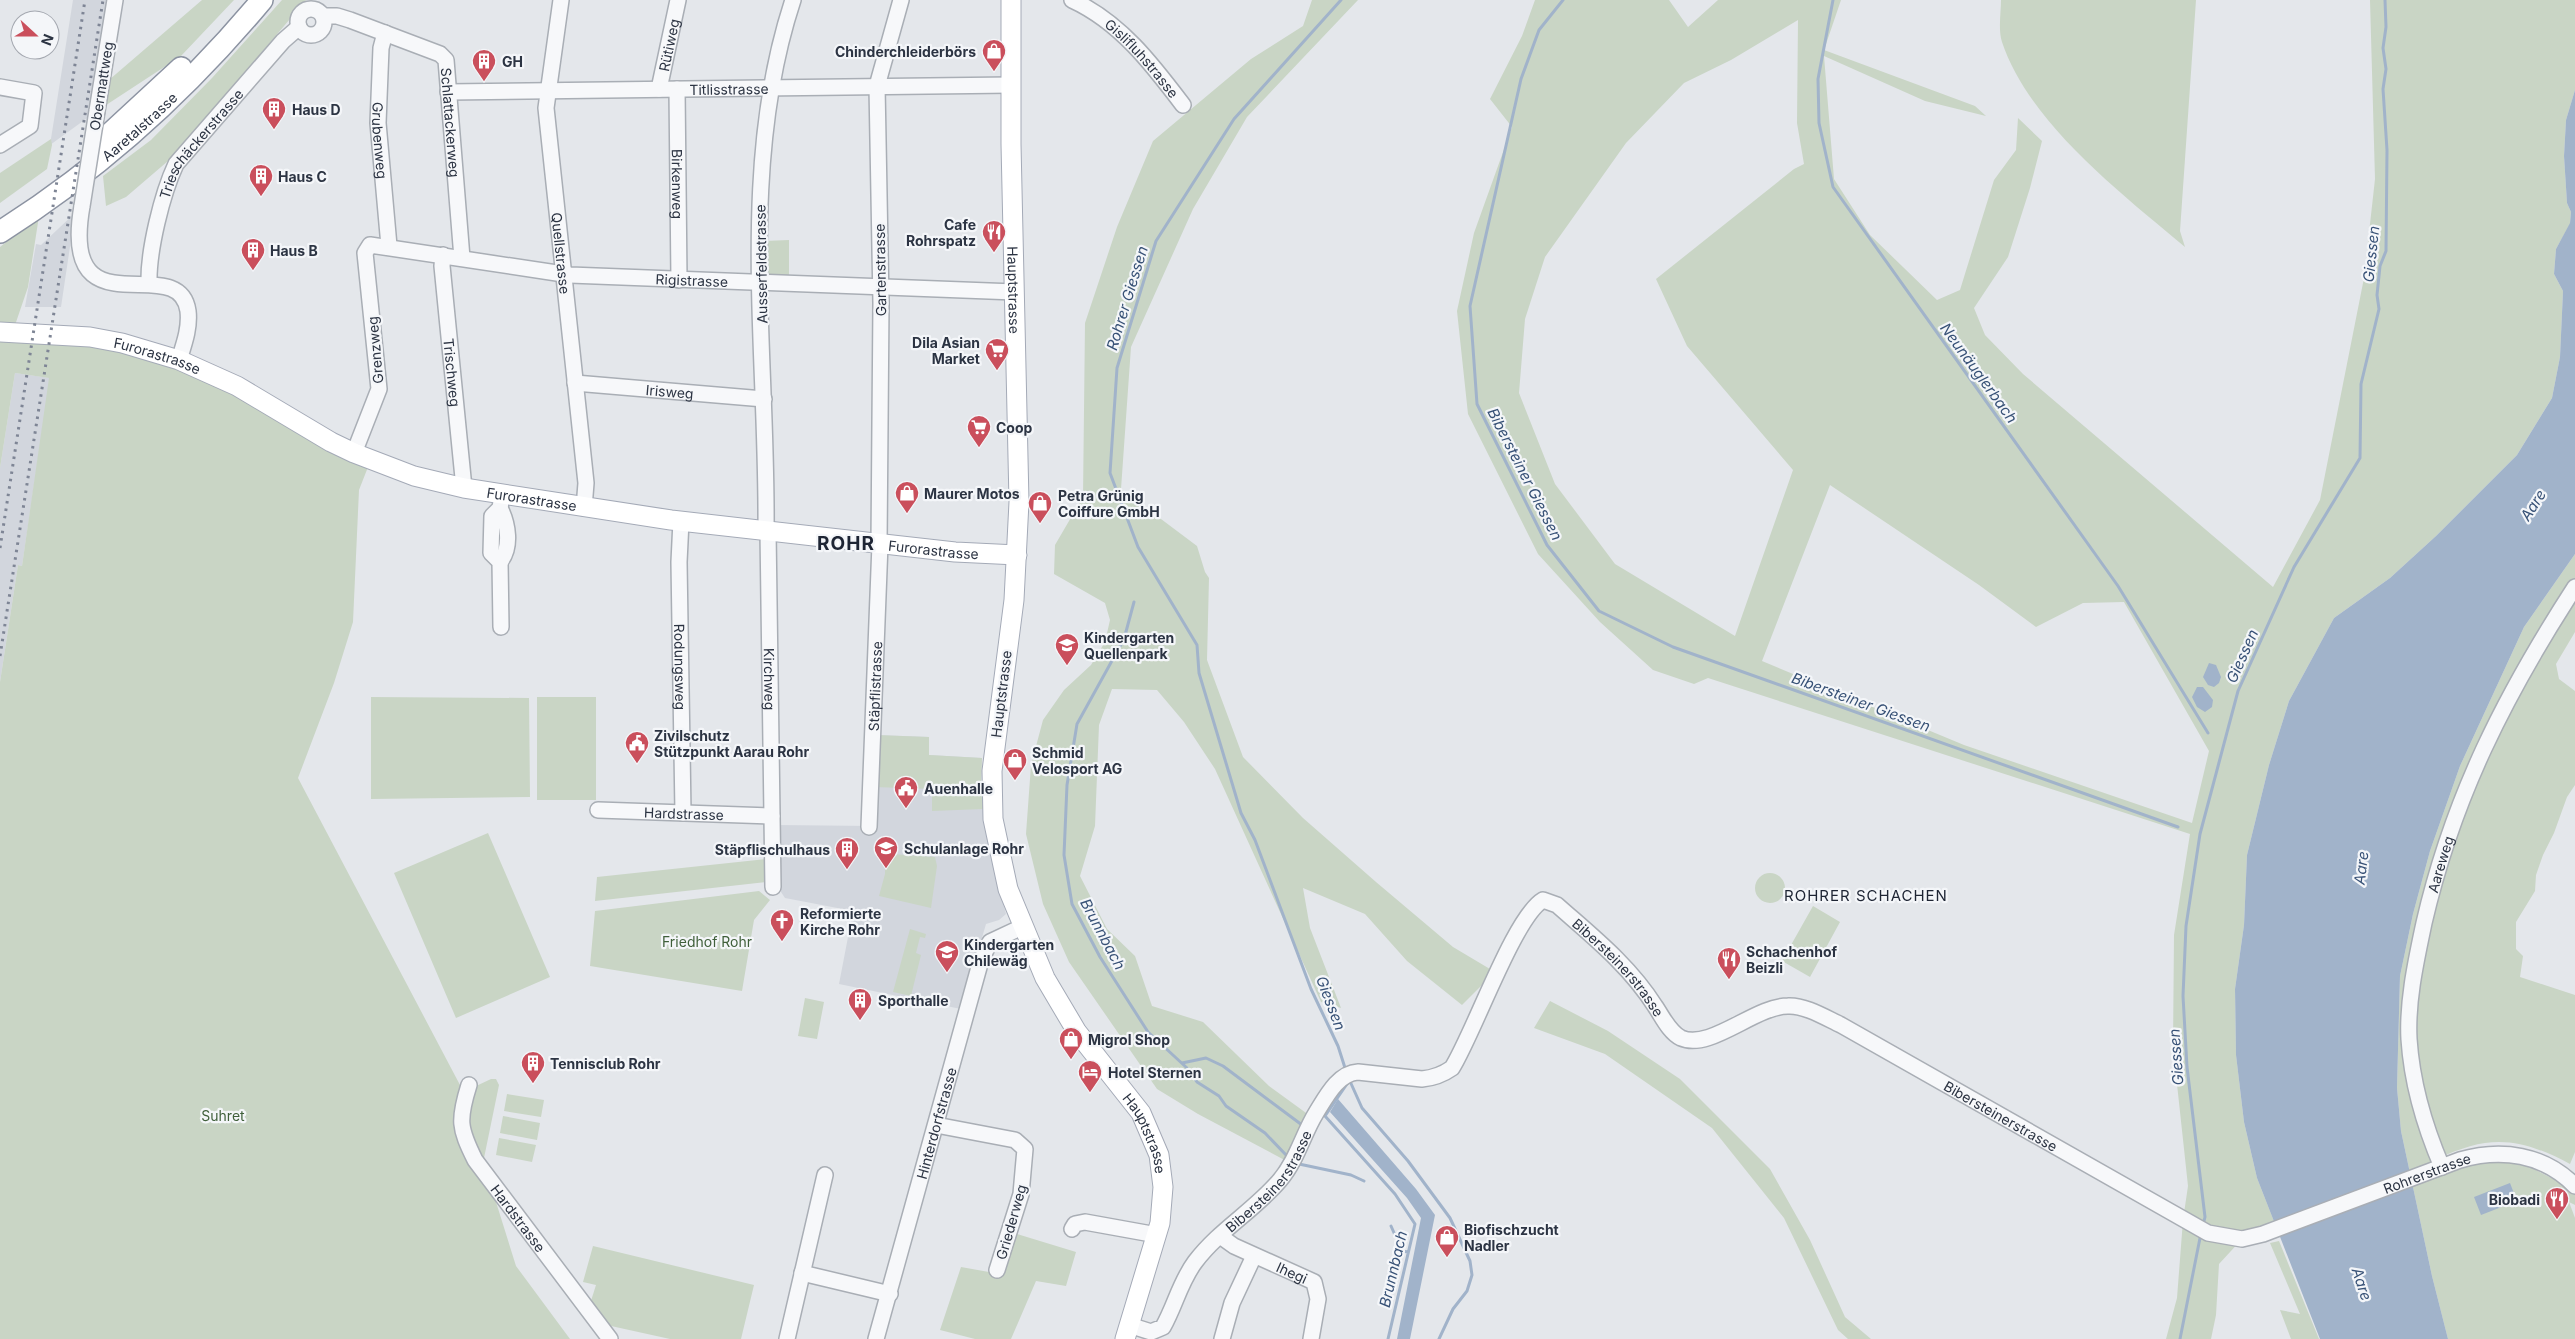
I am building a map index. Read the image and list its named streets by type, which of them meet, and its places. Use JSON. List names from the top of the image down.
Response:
{
  "streets": {
    "highway": ["Aaretalstrasse"],
    "main road": ["Hauptstrasse", "Furorastrasse"],
    "street": [
      "Rütiweg",
      "Gislifluhstrasse",
      "Obermattweg",
      "Titlisstrasse",
      "Schlattackerweg",
      "Grubenweg",
      "Trieschäckerstrasse",
      "Birkenweg",
      "Quellstrasse",
      "Ausserfeldstrasse",
      "Gartenstrasse",
      "Rigistrasse",
      "Grenzweg",
      "Trischweg",
      "Irisweg",
      "Rodungsweg",
      "Kirchweg",
      "Stäpflistrasse",
      "Hardstrasse",
      "Aareweg",
      "Bibersteinerstrasse",
      "Hinterdorfstrasse",
      "Rohrerstrasse",
      "Griederweg",
      "Ihegi"
    ]
  },
  "crossings": [
    ["Rütiweg", "Titlisstrasse"],
    ["Obermattweg", "Trieschäckerstrasse"],
    ["Obermattweg", "Furorastrasse"],
    ["Titlisstrasse", "Schlattackerweg"],
    ["Titlisstrasse", "Birkenweg"],
    ["Titlisstrasse", "Quellstrasse"],
    ["Titlisstrasse", "Ausserfeldstrasse"],
    ["Titlisstrasse", "Gartenstrasse"],
    ["Titlisstrasse", "Hauptstrasse"],
    ["Schlattackerweg", "Grubenweg"],
    ["Schlattackerweg", "Trieschäckerstrasse"],
    ["Schlattackerweg", "Rigistrasse"],
    ["Grubenweg", "Rigistrasse"],
    ["Birkenweg", "Rigistrasse"],
    ["Quellstrasse", "Rigistrasse"],
    ["Quellstrasse", "Furorastrasse"],
    ["Quellstrasse", "Irisweg"],
    ["Ausserfeldstrasse", "Rigistrasse"],
    ["Ausserfeldstrasse", "Furorastrasse"],
    ["Ausserfeldstrasse", "Irisweg"],
    ["Ausserfeldstrasse", "Kirchweg"],
    ["Gartenstrasse", "Rigistrasse"],
    ["Gartenstrasse", "Furorastrasse"],
    ["Gartenstrasse", "Stäpflistrasse"],
    ["Rigistrasse", "Hauptstrasse"],
    ["Rigistrasse", "Grenzweg"],
    ["Rigistrasse", "Trischweg"],
    ["Hauptstrasse", "Furorastrasse"],
    ["Hauptstrasse", "Bibersteinerstrasse"],
    ["Hauptstrasse", "Hinterdorfstrasse"],
    ["Grenzweg", "Furorastrasse"],
    ["Furorastrasse", "Trischweg"],
    ["Furorastrasse", "Rodungsweg"],
    ["Furorastrasse", "Kirchweg"],
    ["Furorastrasse", "Stäpflistrasse"],
    ["Rodungsweg", "Hardstrasse"],
    ["Kirchweg", "Hardstrasse"],
    ["Aareweg", "Rohrerstrasse"],
    ["Bibersteinerstrasse", "Rohrerstrasse"],
    ["Bibersteinerstrasse", "Ihegi"],
    ["Hinterdorfstrasse", "Griederweg"]
  ],
  "districts": ["ROHR", "ROHRER SCHACHEN"],
  "water": [
    "Giessen",
    "Rohrer Giessen",
    "Neunäuglerbach",
    "Bibersteiner Giessen",
    "Aare",
    "Brunnbach"
  ],
  "parks": ["Friedhof Rohr", "Suhret"],
  "places": {
    "shop": [
      "Chinderchleiderbörs",
      "Maurer Motos",
      "Petra Grünig Coiffure GmbH",
      "Schmid Velosport AG",
      "Migrol Shop",
      "Biofischzucht Nadler"
    ],
    "building": [
      "GH",
      "Haus D",
      "Haus C",
      "Haus B",
      "Stäpflischulhaus",
      "Sporthalle",
      "Tennisclub Rohr"
    ],
    "restaurant": ["Cafe Rohrspatz", "Schachenhof Beizli", "Biobadi"],
    "supermarket": ["Dila Asian Market", "Coop"],
    "school or university": ["Kindergarten Quellenpark", "Schulanlage Rohr", "Kindergarten Chilewäg"],
    "public building": ["Zivilschutz Stützpunkt Aarau Rohr", "Auenhalle"],
    "church": ["Reformierte Kirche Rohr"],
    "hotel": ["Hotel Sternen"]
  },
  "north": "right"
}
